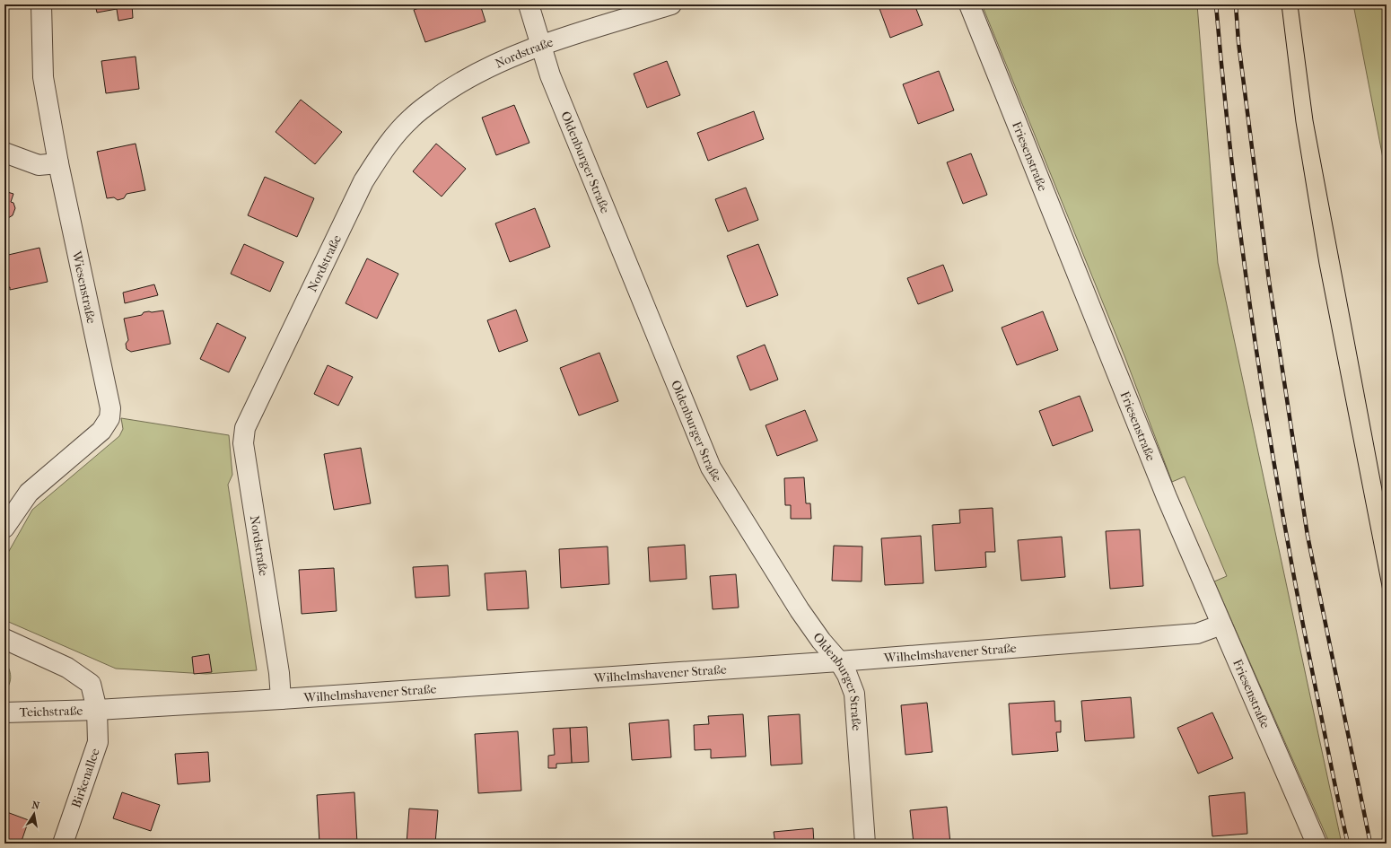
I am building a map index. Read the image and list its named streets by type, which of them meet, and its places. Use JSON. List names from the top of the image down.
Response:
{
  "streets": {
    "street": [
      "Nordstraße",
      "Friesenstraße",
      "Oldenburger Straße",
      "Wiesenstraße",
      "Wilhelmshavener Straße",
      "Teichstraße",
      "Birkenallee"
    ]
  },
  "crossings": [
    ["Nordstraße", "Oldenburger Straße"],
    ["Nordstraße", "Wilhelmshavener Straße"],
    ["Friesenstraße", "Wilhelmshavener Straße"],
    ["Oldenburger Straße", "Wilhelmshavener Straße"],
    ["Wilhelmshavener Straße", "Teichstraße"],
    ["Wilhelmshavener Straße", "Birkenallee"],
    ["Teichstraße", "Birkenallee"]
  ],
  "north": "top"
}
